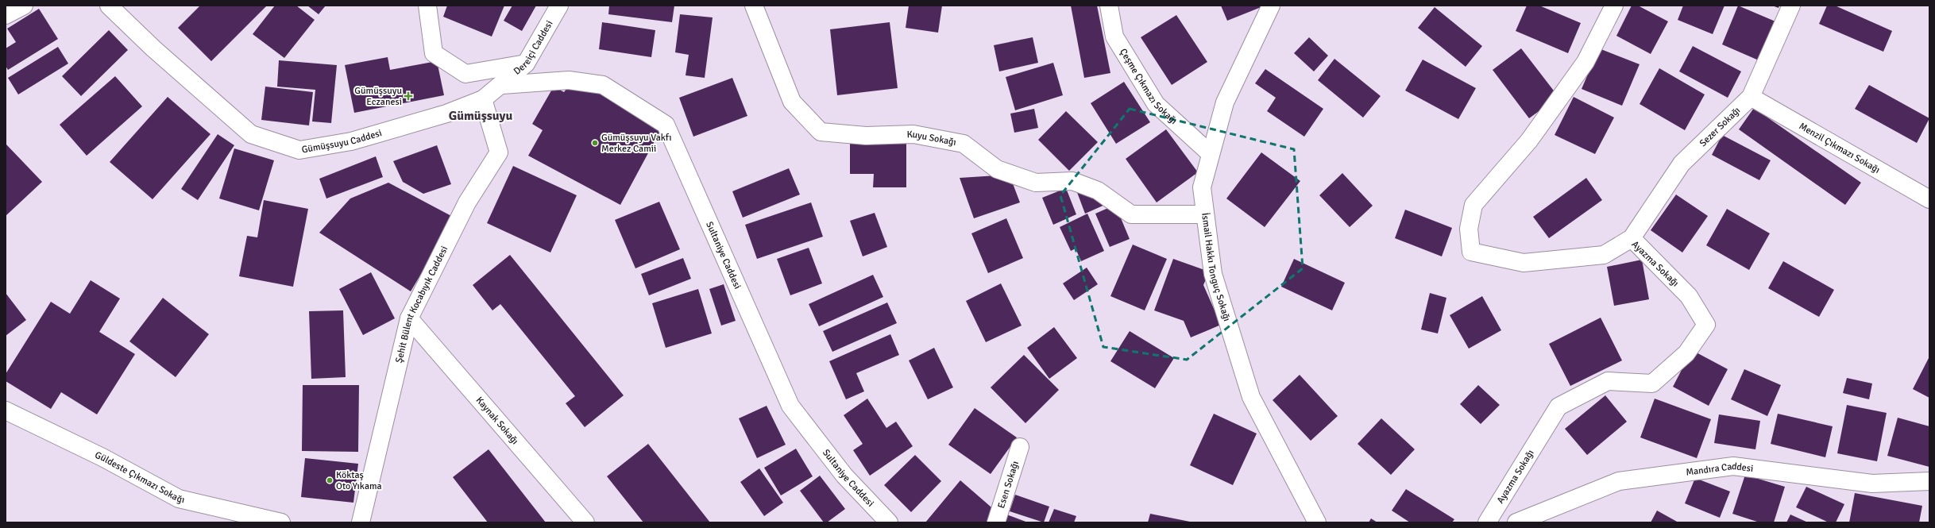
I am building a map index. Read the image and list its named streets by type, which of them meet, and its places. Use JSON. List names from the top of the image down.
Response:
{
  "streets": {
    "street": [
      "Dereiçi Caddesi",
      "Çeşme Çıkmazı Sokağı",
      "Sezer Sokağı",
      "Kuyu Sokağı",
      "Gümüşsuyu Caddesi",
      "Menzil Çıkmazı Sokağı",
      "Sultaniye Caddesi",
      "Ayazma Sokağı",
      "İsmail Hakkı Tonguç Sokağı",
      "Şehit Bülent Kocabıyık Caddesi",
      "Kaynak Sokağı",
      "Mandıra Caddesi",
      "Güldeste Çıkmazı Sokağı",
      "Esen Sokağı"
    ]
  },
  "crossings": [
    ["Dereiçi Caddesi", "Gümüşsuyu Caddesi"],
    ["Dereiçi Caddesi", "Sultaniye Caddesi"],
    ["Çeşme Çıkmazı Sokağı", "İsmail Hakkı Tonguç Sokağı"],
    ["Sezer Sokağı", "Menzil Çıkmazı Sokağı"],
    ["Sezer Sokağı", "Ayazma Sokağı"],
    ["Kuyu Sokağı", "İsmail Hakkı Tonguç Sokağı"],
    ["Gümüşsuyu Caddesi", "Sultaniye Caddesi"],
    ["Gümüşsuyu Caddesi", "Şehit Bülent Kocabıyık Caddesi"],
    ["Şehit Bülent Kocabıyık Caddesi", "Kaynak Sokağı"]
  ],
  "districts": ["Gümüşsuyu"],
  "places": {
    "health": ["Gümüşsuyu Eczanesi"],
    "other": ["Gümüşsuyu Vakfı Merkez Camii", "Köktaş Oto Yıkama"]
  }
}
